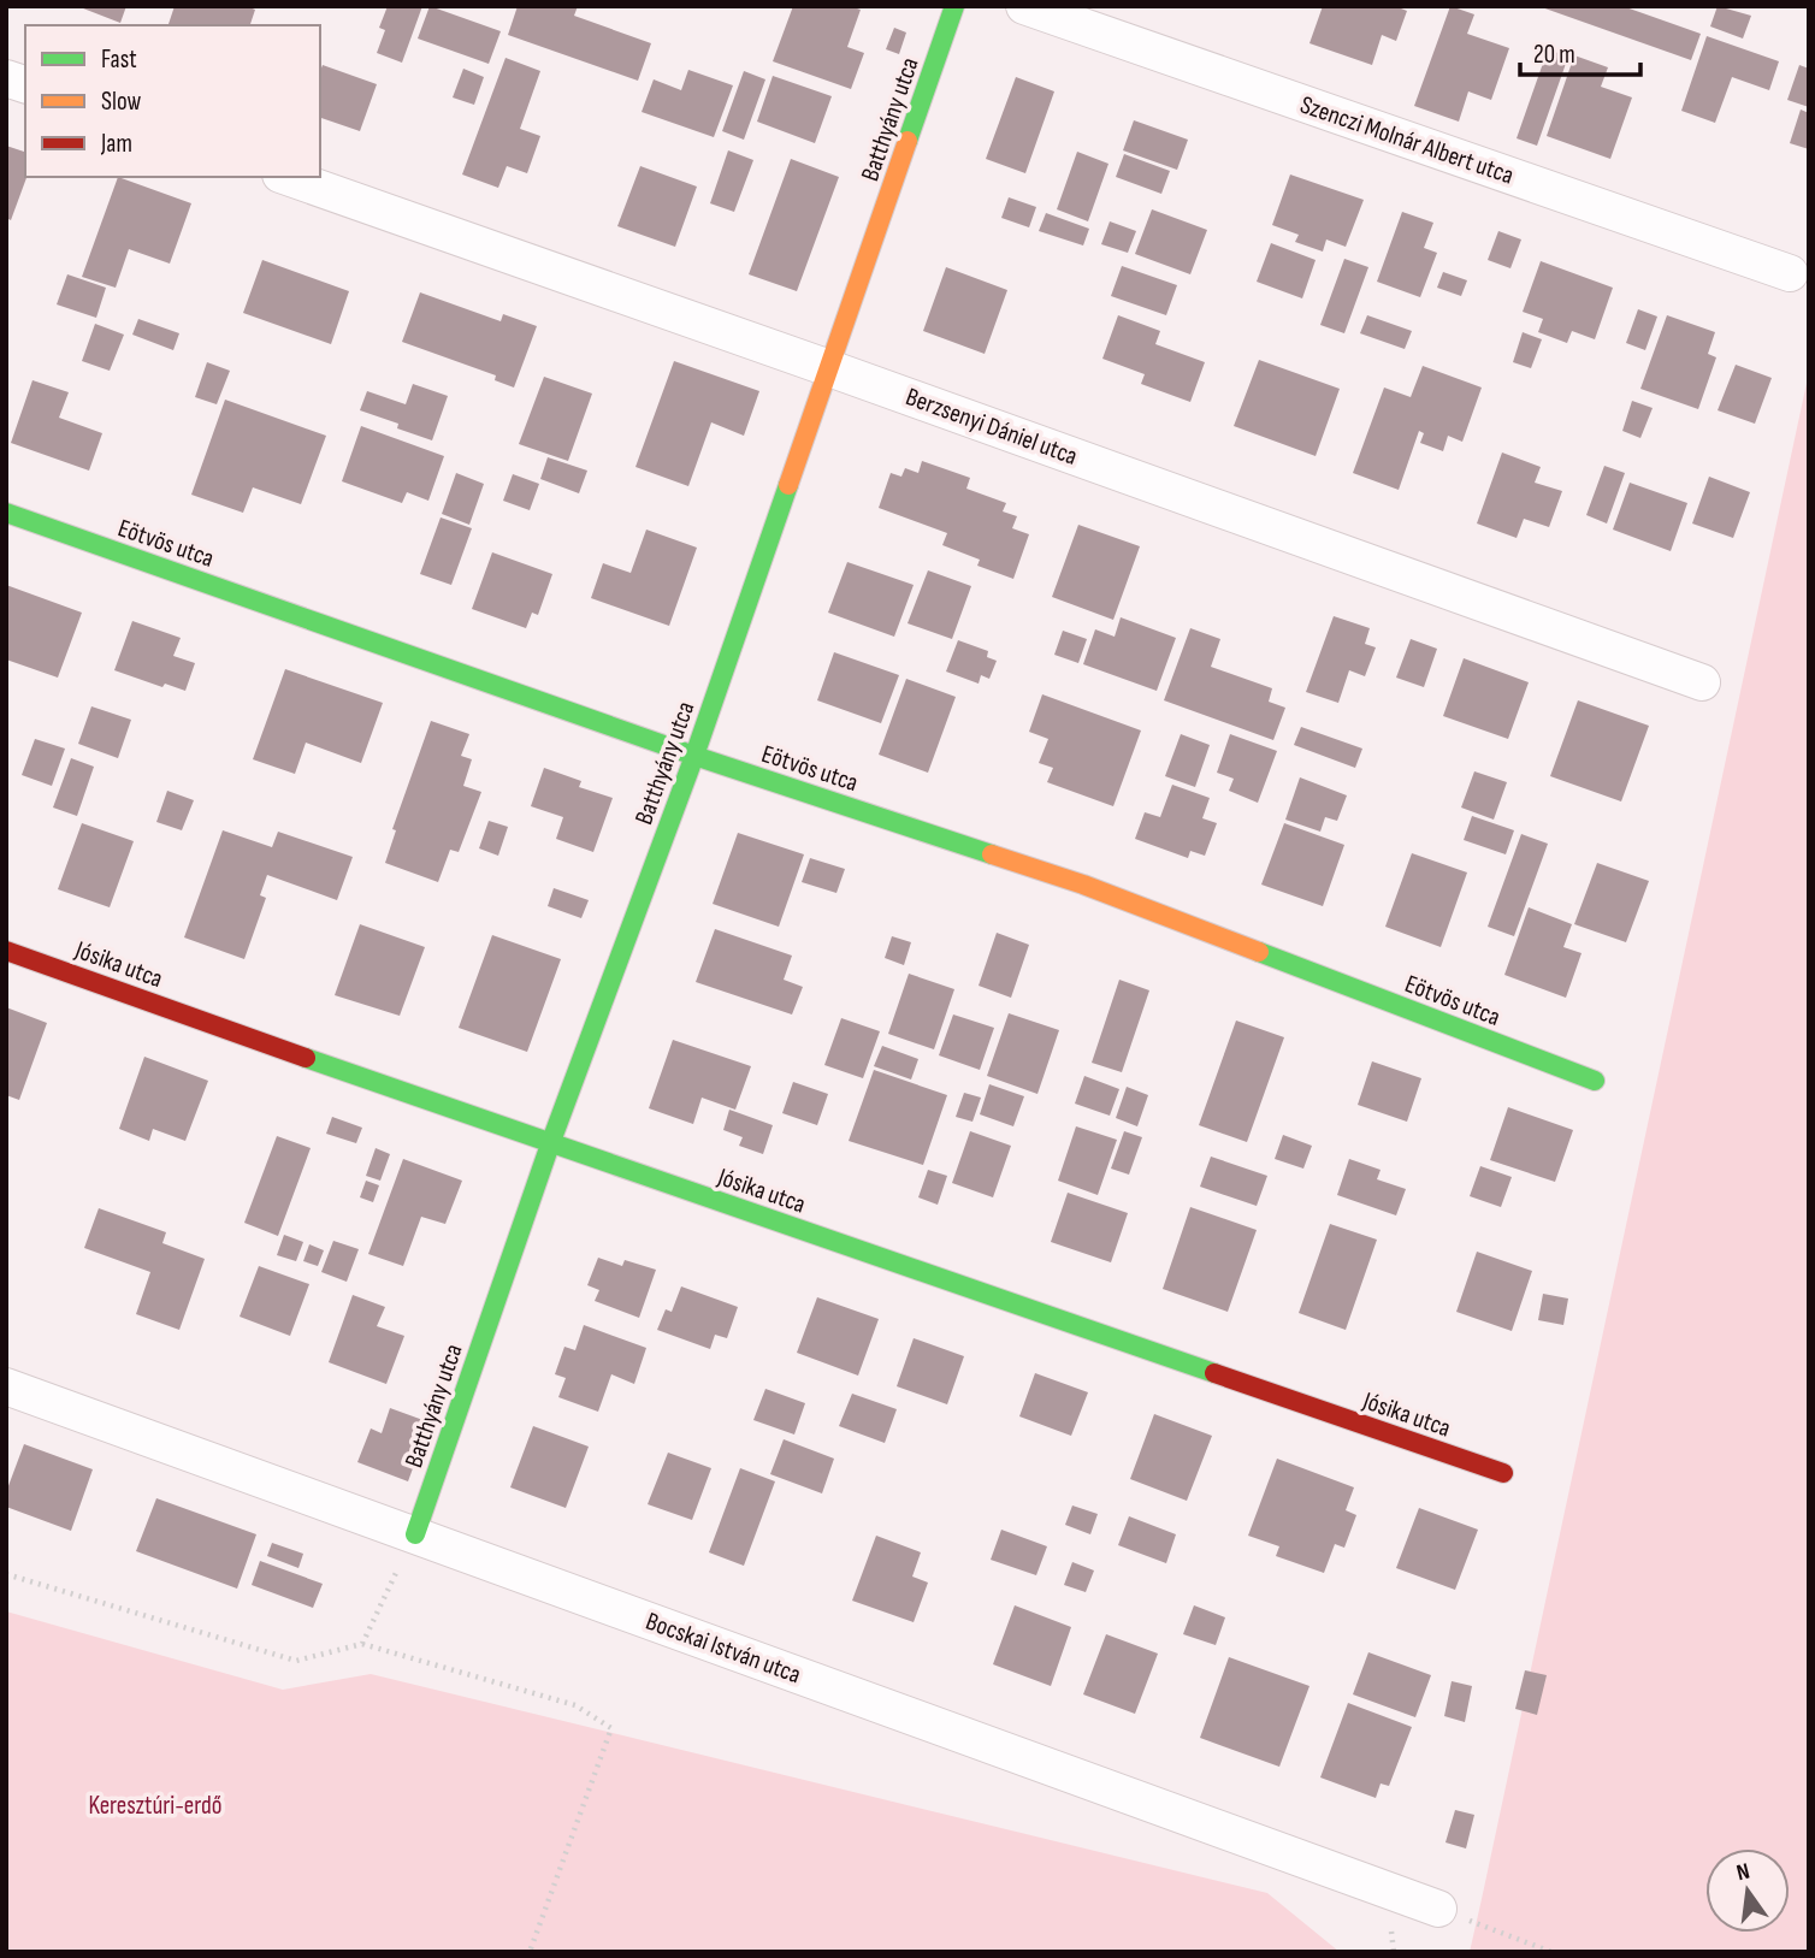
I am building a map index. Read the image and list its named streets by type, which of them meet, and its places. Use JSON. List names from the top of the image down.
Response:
{
  "streets": {
    "street": [
      "Batthyány utca",
      "Szenczi Molnár Albert utca",
      "Berzsenyi Dániel utca",
      "Eötvös utca",
      "Jósika utca",
      "Bocskai István utca"
    ]
  },
  "crossings": [
    ["Batthyány utca", "Berzsenyi Dániel utca"],
    ["Batthyány utca", "Eötvös utca"],
    ["Batthyány utca", "Jósika utca"],
    ["Batthyány utca", "Bocskai István utca"]
  ],
  "parks": ["Keresztúri-erdő"],
  "legend": ["Fast", "Slow", "Jam"],
  "scale_bar": "20 m",
  "north": "top"
}
